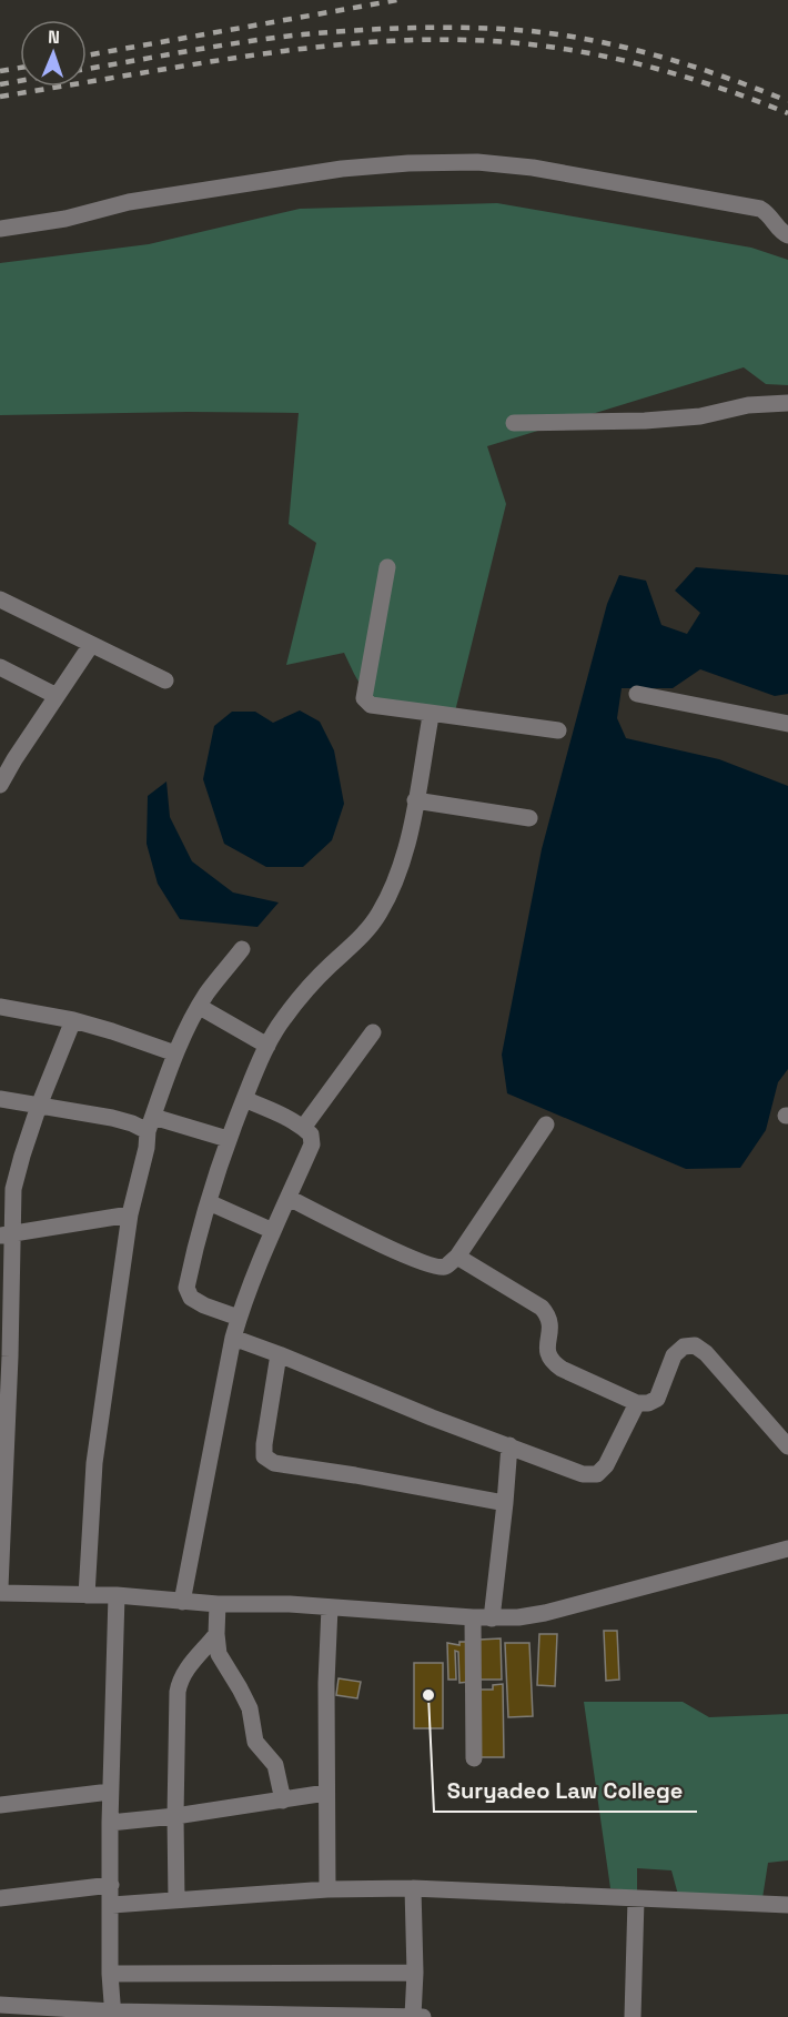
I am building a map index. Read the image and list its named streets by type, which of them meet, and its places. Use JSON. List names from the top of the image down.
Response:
{
  "places": ["Suryadeo Law College"],
  "north": "top"
}
